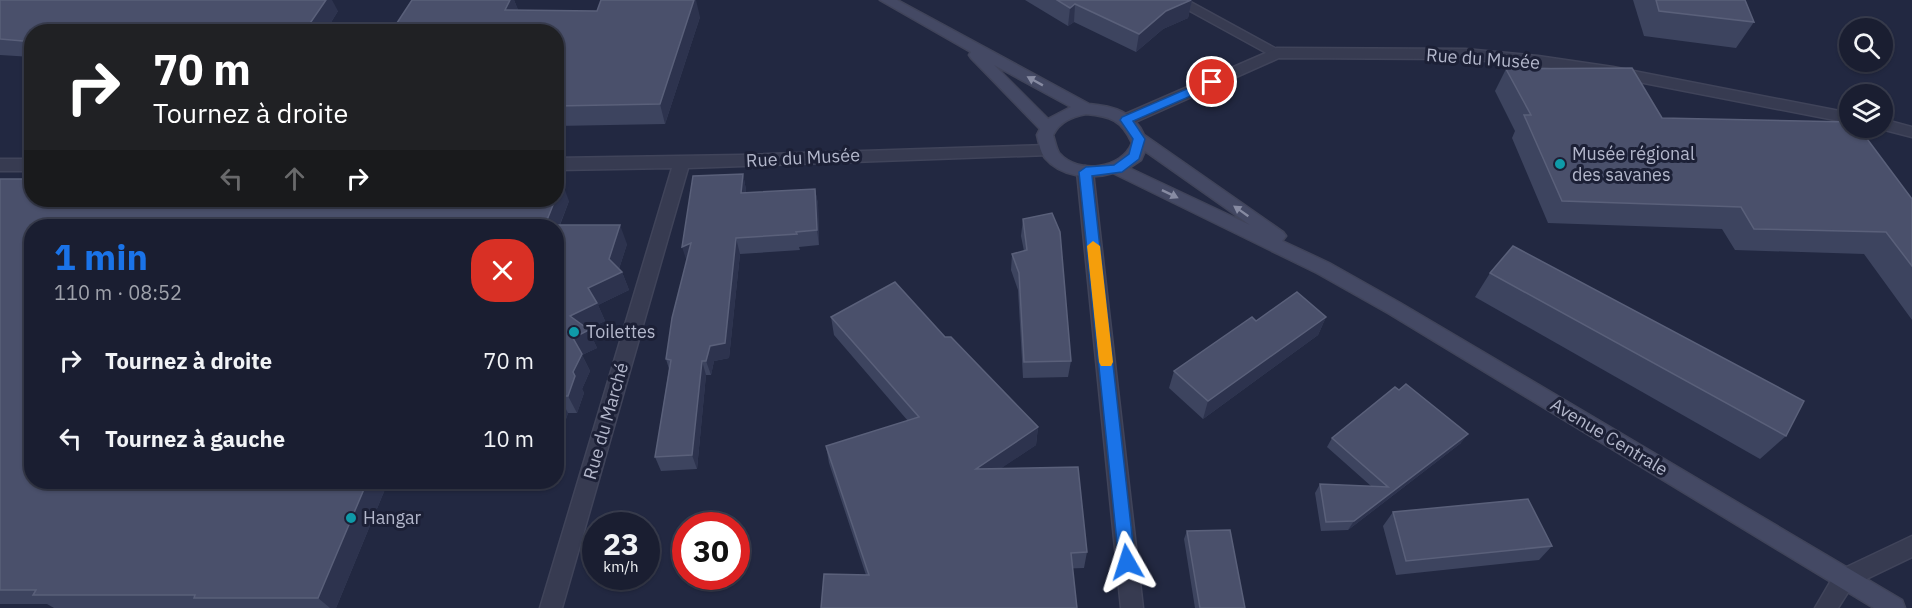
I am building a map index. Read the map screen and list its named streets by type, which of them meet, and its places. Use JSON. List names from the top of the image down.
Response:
{
  "streets": {
    "main road": ["Avenue Centrale"],
    "street": ["Rue du Musée", "Rue du Marché"]
  },
  "crossings": [
    ["Rue du Musée", "Rue du Marché"],
    ["Rue du Musée", "Avenue Centrale"]
  ],
  "places": ["Musée régional des savanes", "Toilettes", "Hangar"],
  "page": {
    "turn": ["70 m", "Tournez à droite"],
    "heading": ["1 min", "110 m · 08:52"],
    "list": [
      {
        "name": "Tournez à droite",
        "value": "70 m"
      },
      {
        "name": "Tournez à gauche",
        "value": "10 m"
      }
    ],
    "speed": "23 km/h",
    "limit": "30"
  }
}
